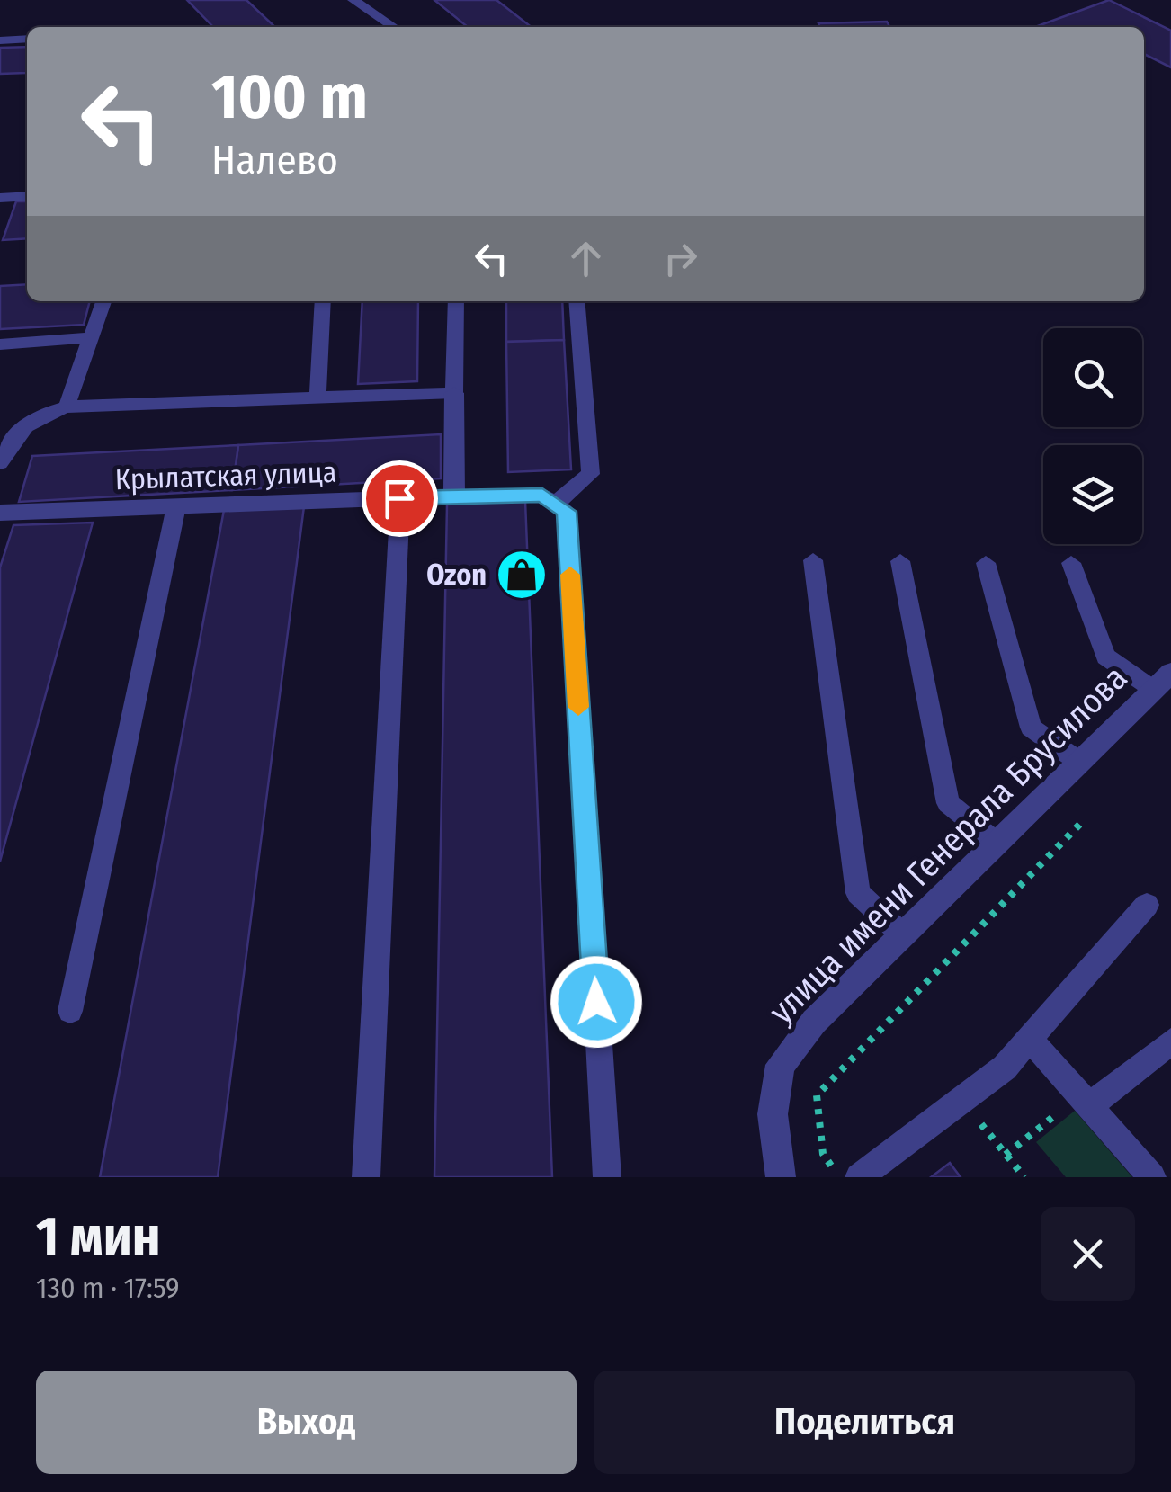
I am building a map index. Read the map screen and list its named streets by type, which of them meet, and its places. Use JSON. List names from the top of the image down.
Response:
{
  "streets": {
    "street": ["Крылатская улица", "улица имени Генерала Брусилова"]
  },
  "places": {
    "shop": ["Ozon"]
  },
  "page": {
    "turn": ["100 m", "Налево"],
    "heading": ["1 мин", "130 m · 17:59"],
    "buttons": ["Выход", "Поделиться"]
  }
}
